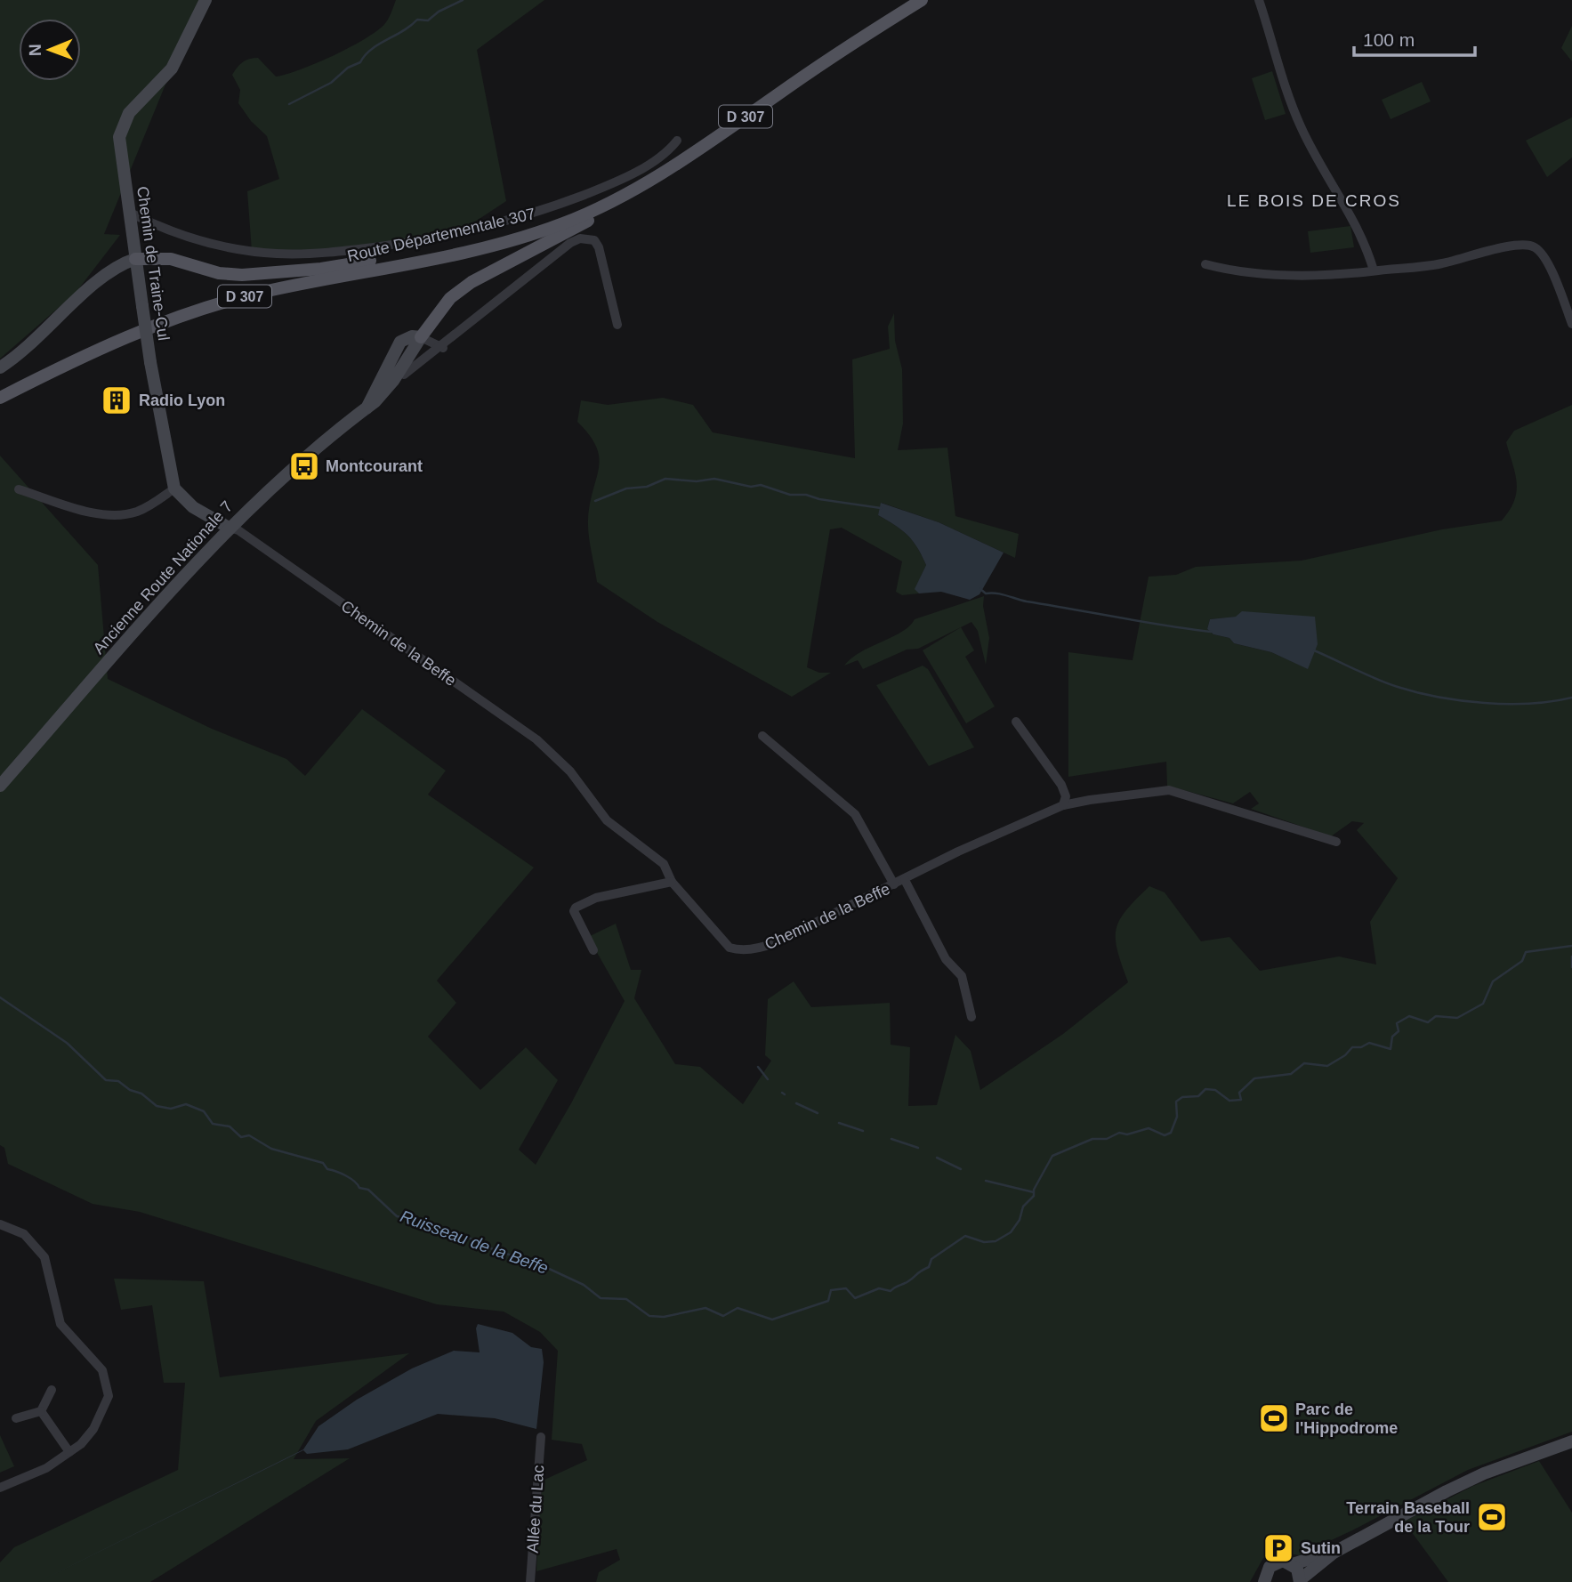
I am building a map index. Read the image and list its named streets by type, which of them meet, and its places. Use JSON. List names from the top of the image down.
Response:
{
  "streets": {
    "main road": ["D 307", "Route Départementale 307"],
    "street": [
      "Chemin de Traine-Cul",
      "Ancienne Route Nationale 7",
      "Chemin de la Beffe",
      "Allée du Lac"
    ]
  },
  "crossings": [
    ["Ancienne Route Nationale 7", "Chemin de la Beffe"]
  ],
  "districts": ["LE BOIS DE CROS"],
  "water": ["Ruisseau de la Beffe"],
  "places": {
    "building": ["Radio Lyon"],
    "bus stop": ["Montcourant"],
    "sports": ["Parc de l'Hippodrome", "Terrain Baseball de la Tour"],
    "parking": ["Sutin"]
  },
  "scale_bar": "100 m",
  "north": "left"
}
